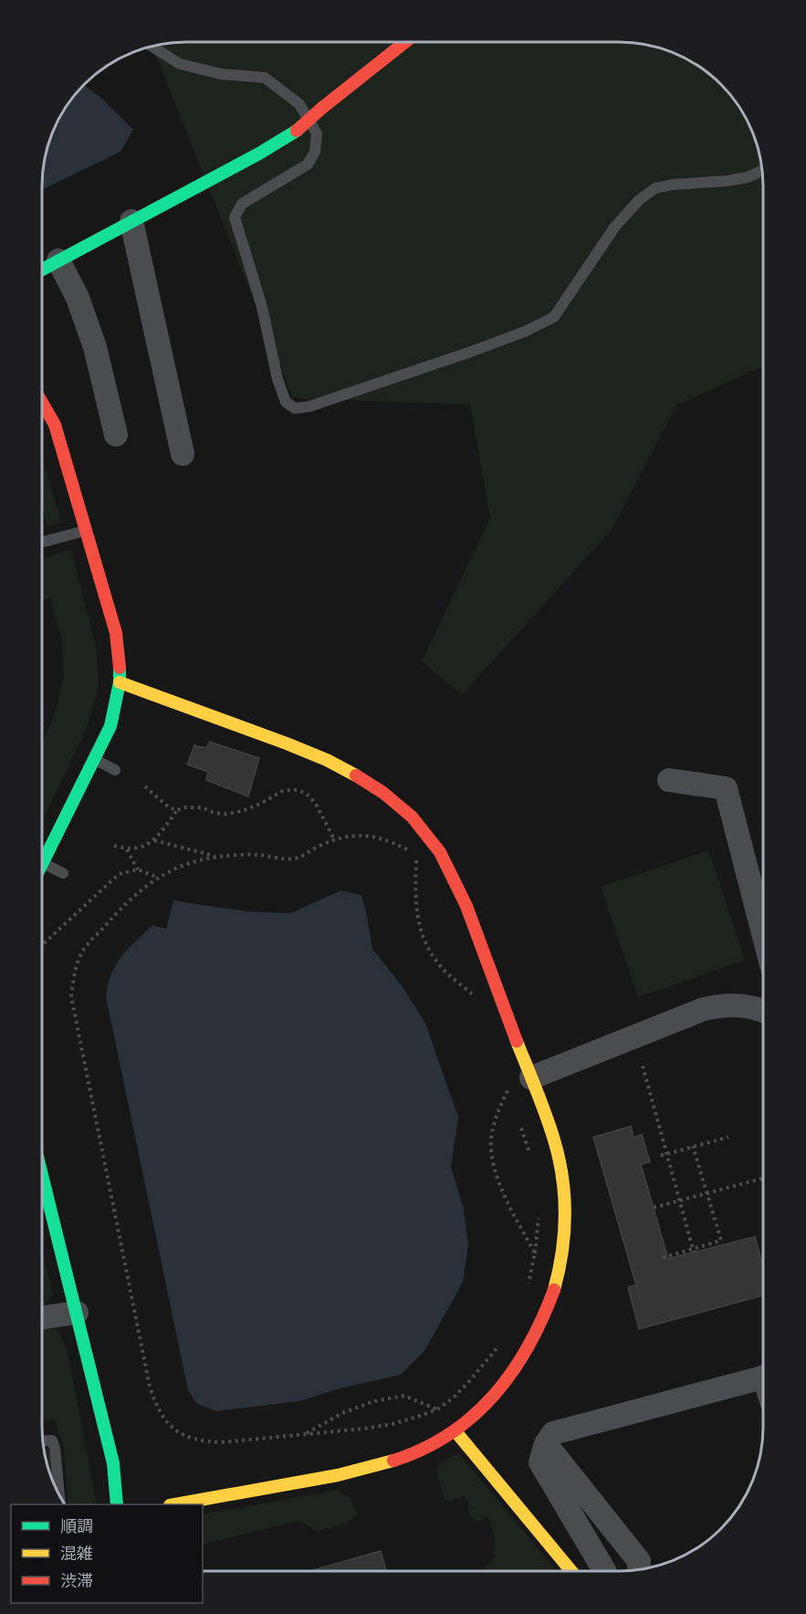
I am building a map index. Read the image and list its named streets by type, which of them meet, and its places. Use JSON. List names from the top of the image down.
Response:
{
  "legend": ["順調", "混雑", "渋滞"]
}
